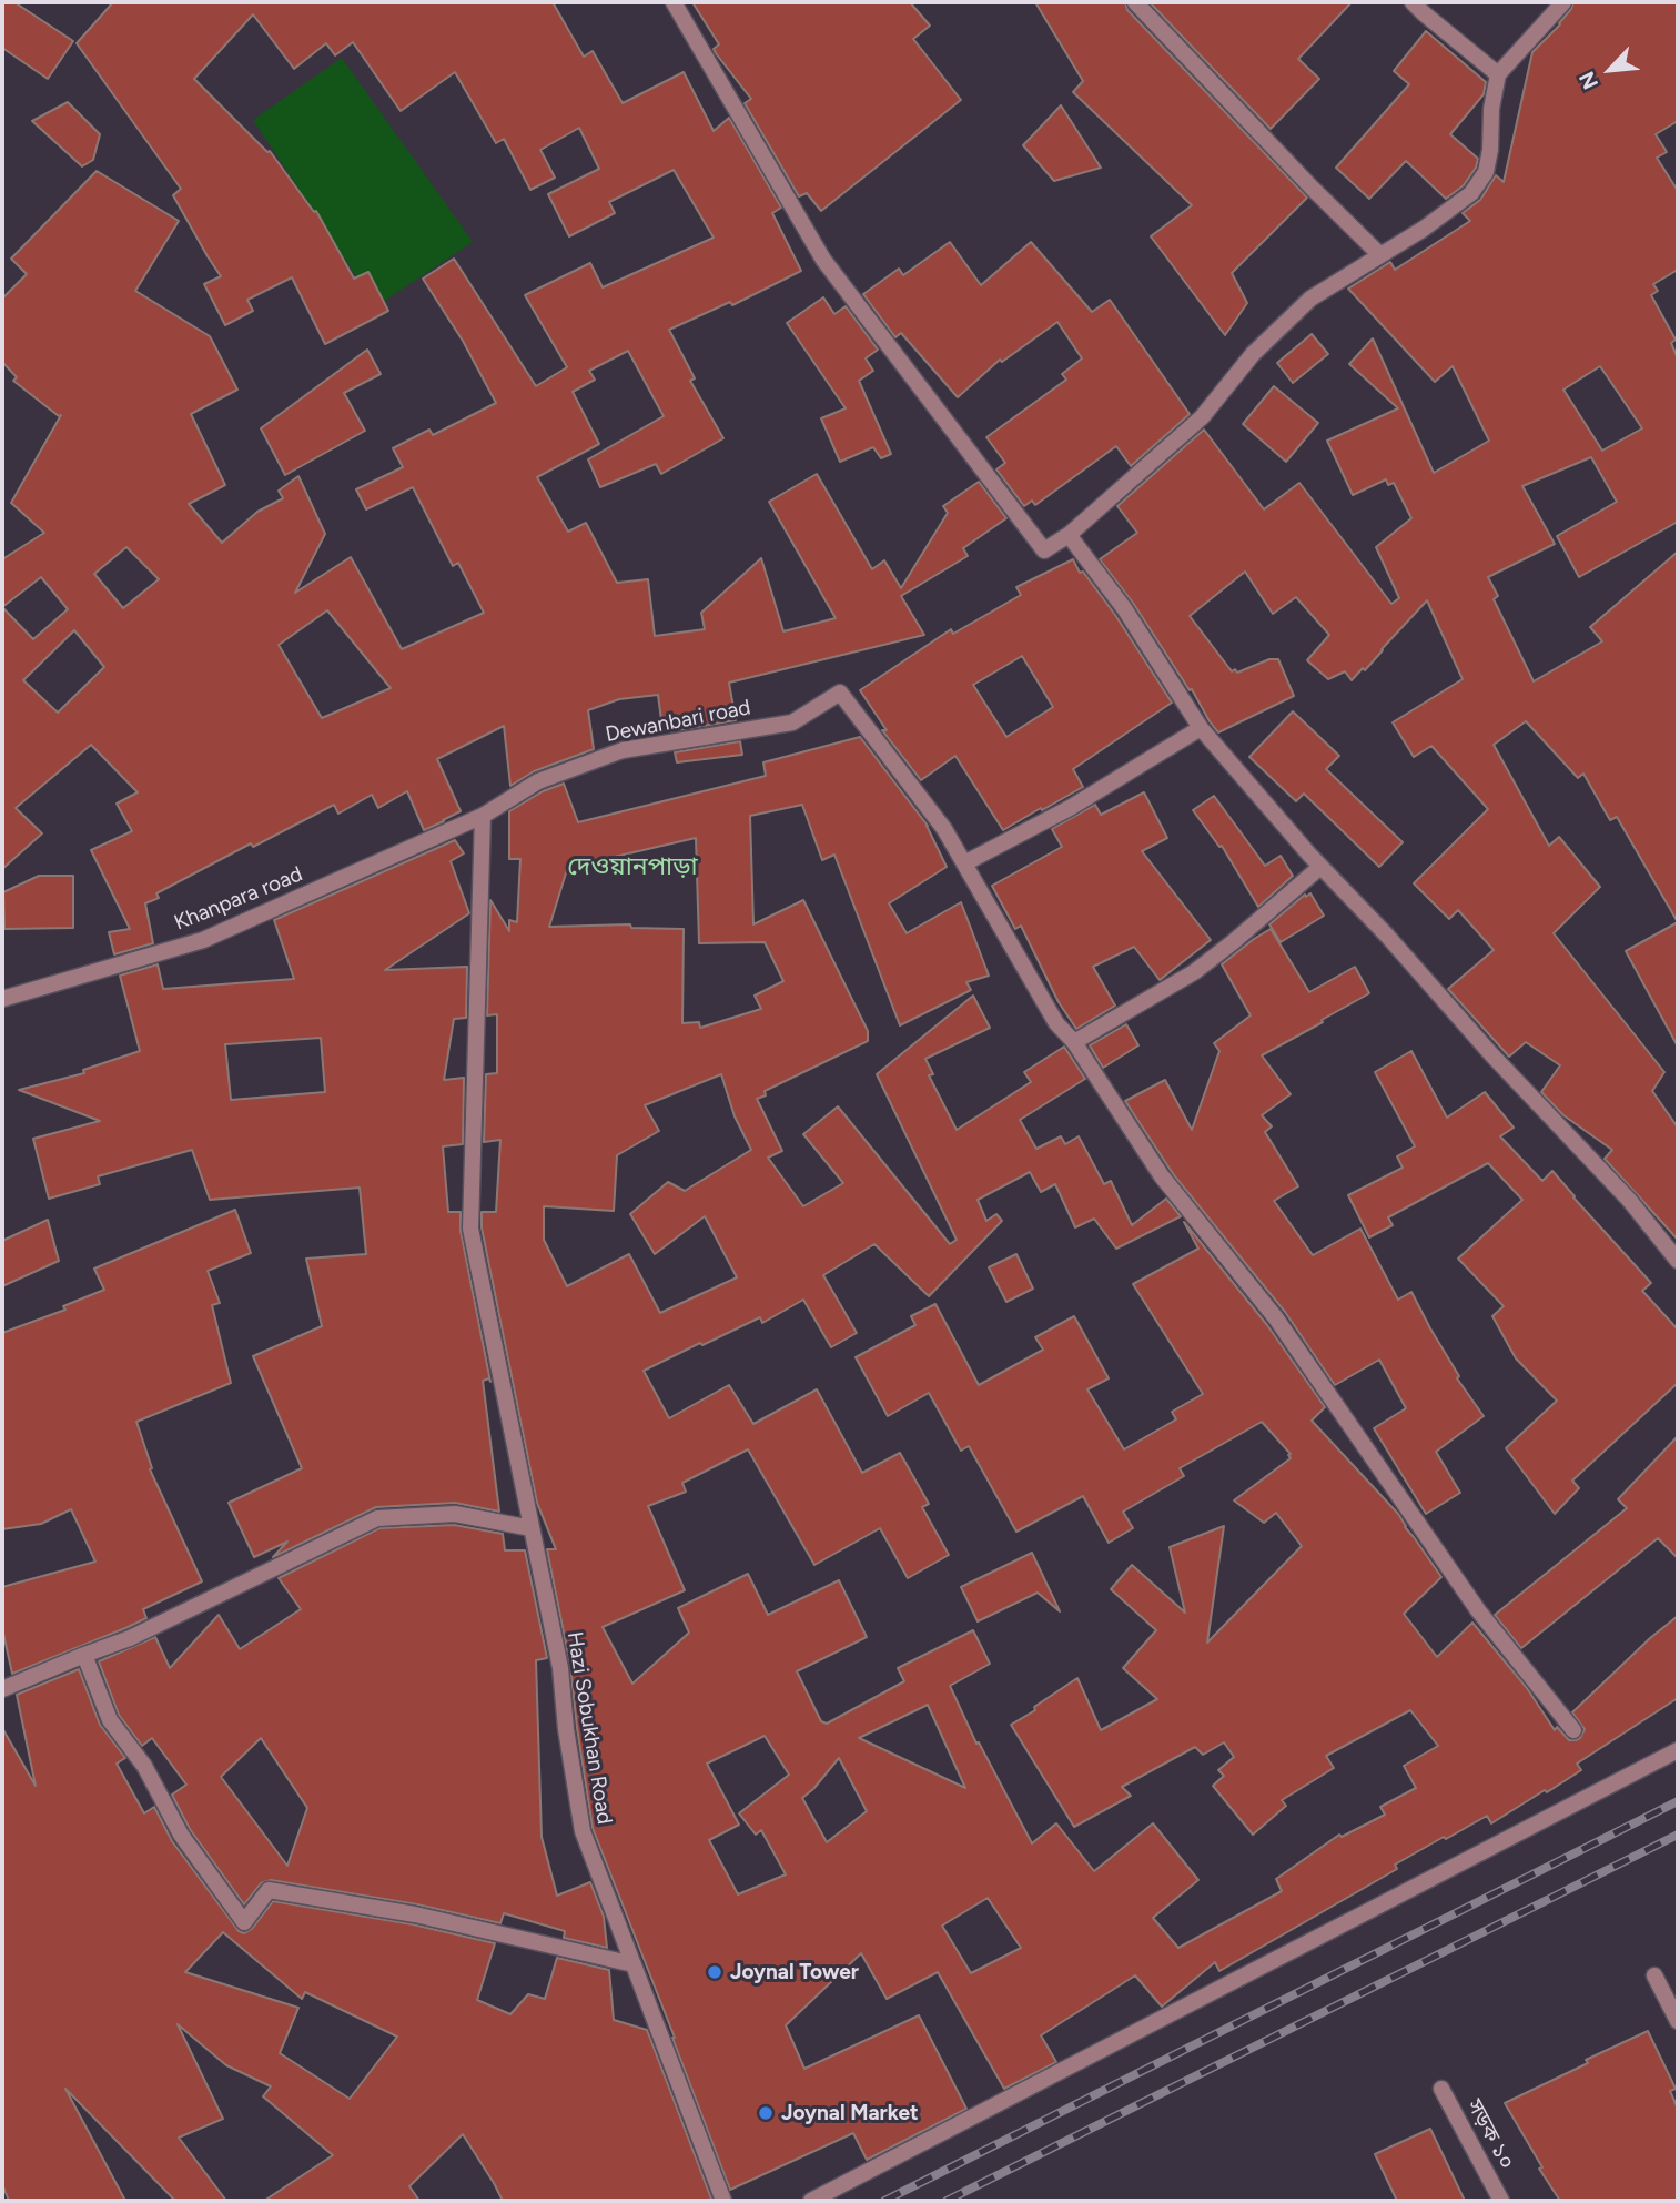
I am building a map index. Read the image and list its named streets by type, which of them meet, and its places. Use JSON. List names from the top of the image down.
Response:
{
  "streets": {
    "street": [
      "Dewanbari road",
      "Khanpara road",
      "Hazi Sobukhan Road",
      "সড়ক ১০"
    ]
  },
  "crossings": [
    ["Dewanbari road", "Khanpara road"],
    ["Dewanbari road", "Hazi Sobukhan Road"],
    ["Khanpara road", "Hazi Sobukhan Road"]
  ],
  "districts": ["দেওয়ানপাড়া"],
  "places": ["Joynal Tower", "Joynal Market"],
  "north": "bottom left"
}
